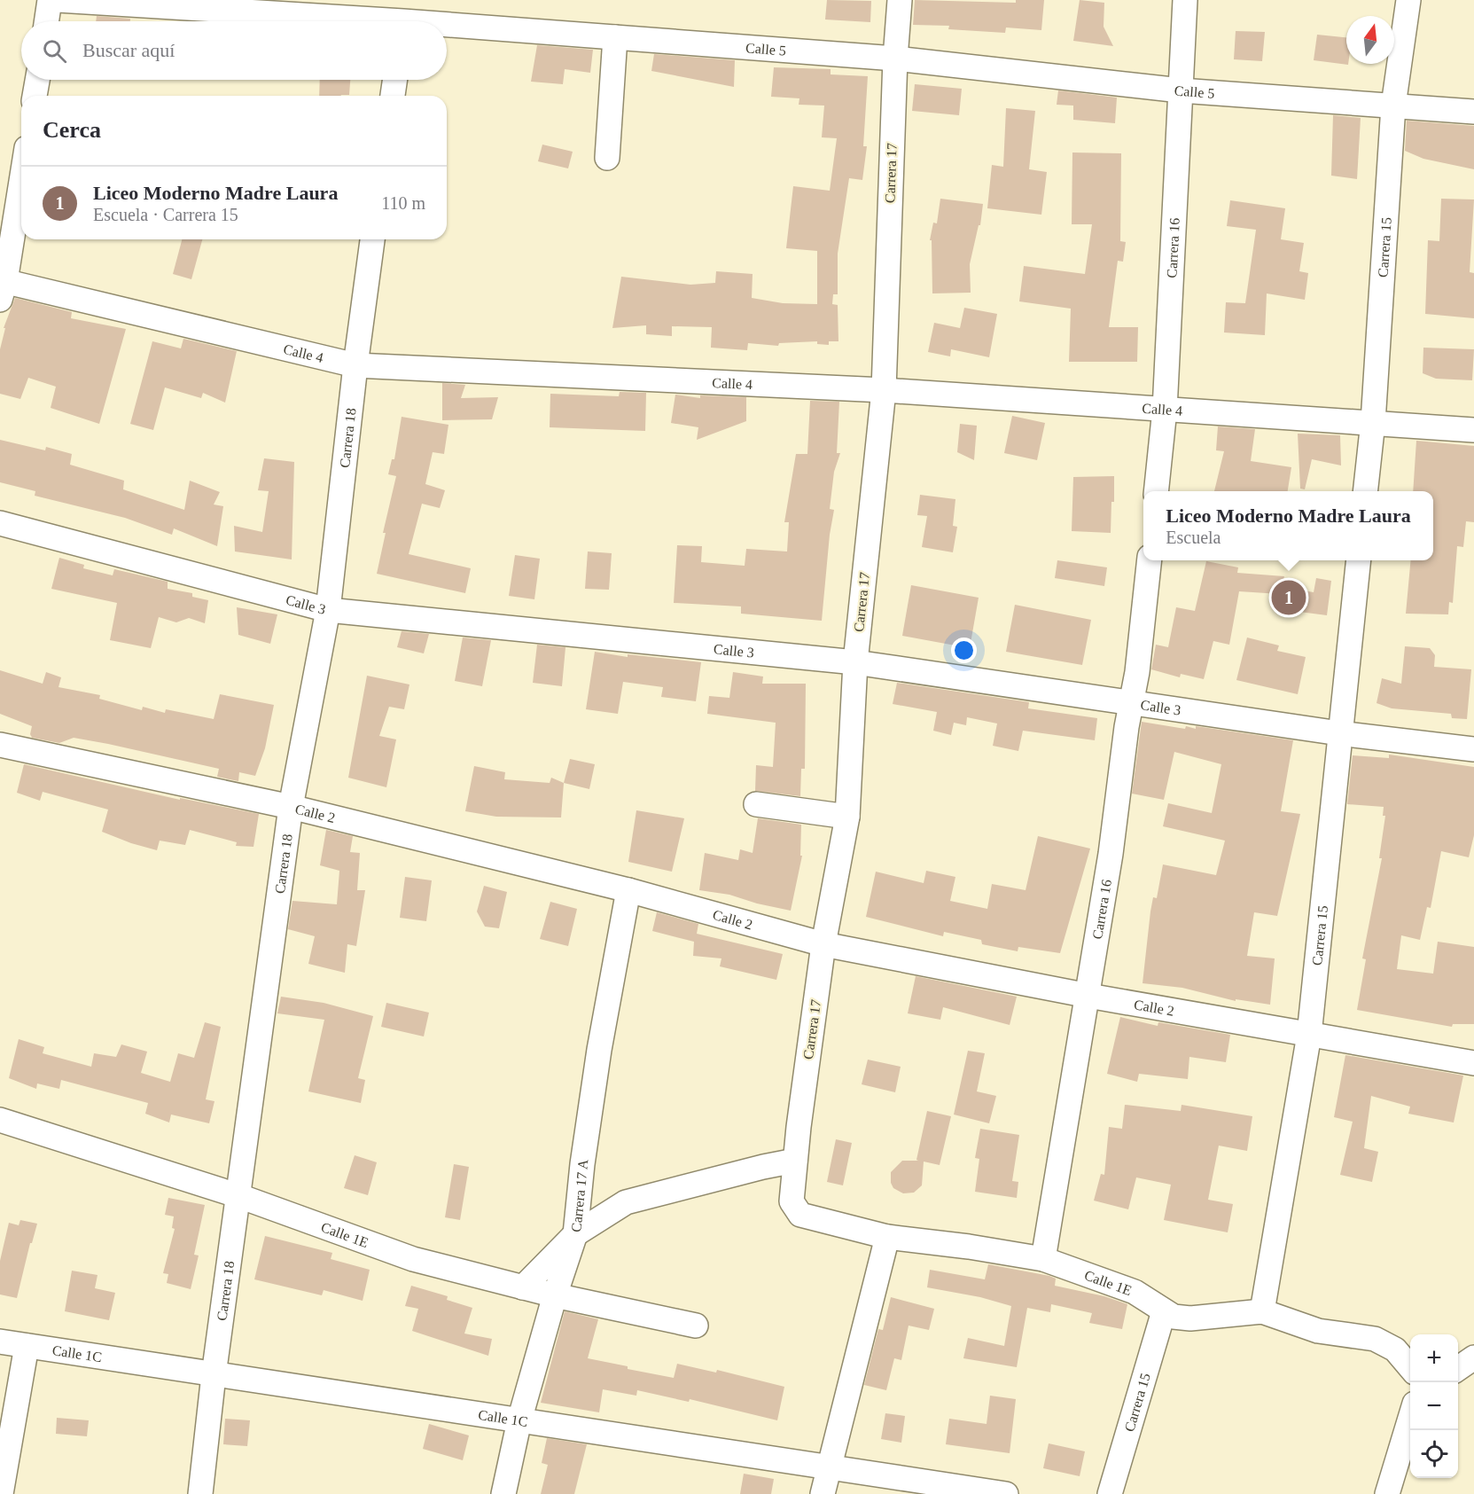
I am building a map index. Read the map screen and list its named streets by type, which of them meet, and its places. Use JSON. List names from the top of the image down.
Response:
{
  "streets": {
    "street": [
      "Calle 5",
      "Carrera 17",
      "Carrera 16",
      "Carrera 15",
      "Calle 4",
      "Carrera 18",
      "Calle 3",
      "Calle 2",
      "Carrera 17 A",
      "Calle 1E",
      "Calle 1C"
    ]
  },
  "crossings": [
    ["Calle 5", "Carrera 17"],
    ["Calle 5", "Carrera 16"],
    ["Calle 5", "Carrera 15"],
    ["Carrera 17", "Calle 4"],
    ["Carrera 17", "Calle 3"],
    ["Carrera 17", "Calle 2"],
    ["Carrera 17", "Calle 1E"],
    ["Carrera 16", "Calle 4"],
    ["Carrera 16", "Calle 3"],
    ["Carrera 16", "Calle 2"],
    ["Carrera 16", "Calle 1E"],
    ["Carrera 15", "Calle 4"],
    ["Carrera 15", "Calle 3"],
    ["Carrera 15", "Calle 2"],
    ["Carrera 15", "Calle 1E"],
    ["Calle 4", "Carrera 18"],
    ["Carrera 18", "Calle 3"],
    ["Carrera 18", "Calle 2"],
    ["Carrera 18", "Calle 1E"],
    ["Carrera 18", "Calle 1C"],
    ["Calle 2", "Carrera 17 A"],
    ["Carrera 17 A", "Calle 1E"],
    ["Carrera 17 A", "Calle 1C"]
  ],
  "north": "top",
  "page": {
    "search": "Buscar aquí",
    "heading": "Cerca",
    "list": [
      {
        "mark": "1",
        "name": "Liceo Moderno Madre Laura",
        "note": "Escuela · Carrera 15",
        "value": "110 m"
      }
    ],
    "popup": ["Liceo Moderno Madre Laura", "Escuela"],
    "pins": "1",
    "map_buttons": ["+", "−"]
  }
}
